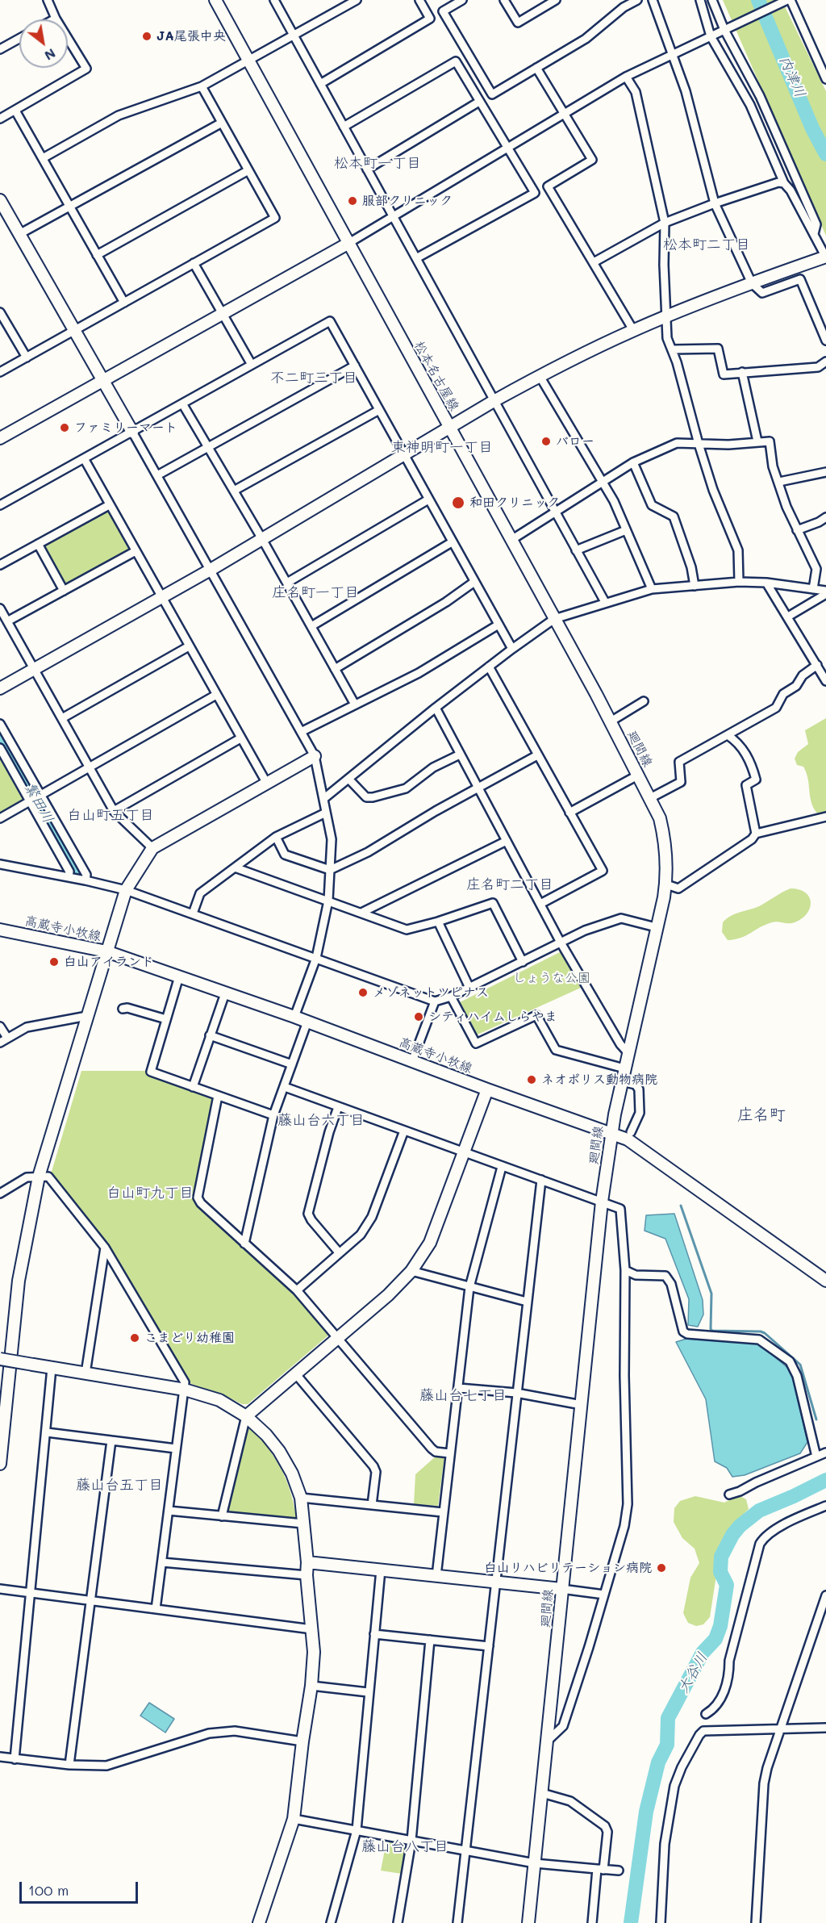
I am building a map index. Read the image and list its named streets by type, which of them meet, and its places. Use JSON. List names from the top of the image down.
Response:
{
  "streets": {
    "street": ["松本名古屋線", "廻間線", "高蔵寺小牧線"]
  },
  "crossings": [
    ["松本名古屋線", "廻間線"],
    ["廻間線", "高蔵寺小牧線"]
  ],
  "districts": [
    "松本町一丁目",
    "松本町二丁目",
    "不二町三丁目",
    "東神明町一丁目",
    "庄名町一丁目",
    "白山町五丁目",
    "庄名町二丁目",
    "庄名町",
    "藤山台六丁目",
    "白山町九丁目",
    "藤山台七丁目",
    "藤山台五丁目",
    "藤山台八丁目"
  ],
  "water": ["内津川", "繁田川", "大谷川"],
  "parks": ["しょうな公園"],
  "places": [
    "JA尾張中央",
    "服部クリニック",
    "ファミリーマート",
    "バロー",
    "和田クリニック",
    "白山アイランド",
    "メゾネットツピナス",
    "シティハイムしらやま",
    "ネオポリス動物病院",
    "こまどり幼稚園",
    "白山リハビリテーション病院"
  ],
  "scale_bar": "100 m",
  "north": "bottom right"
}
